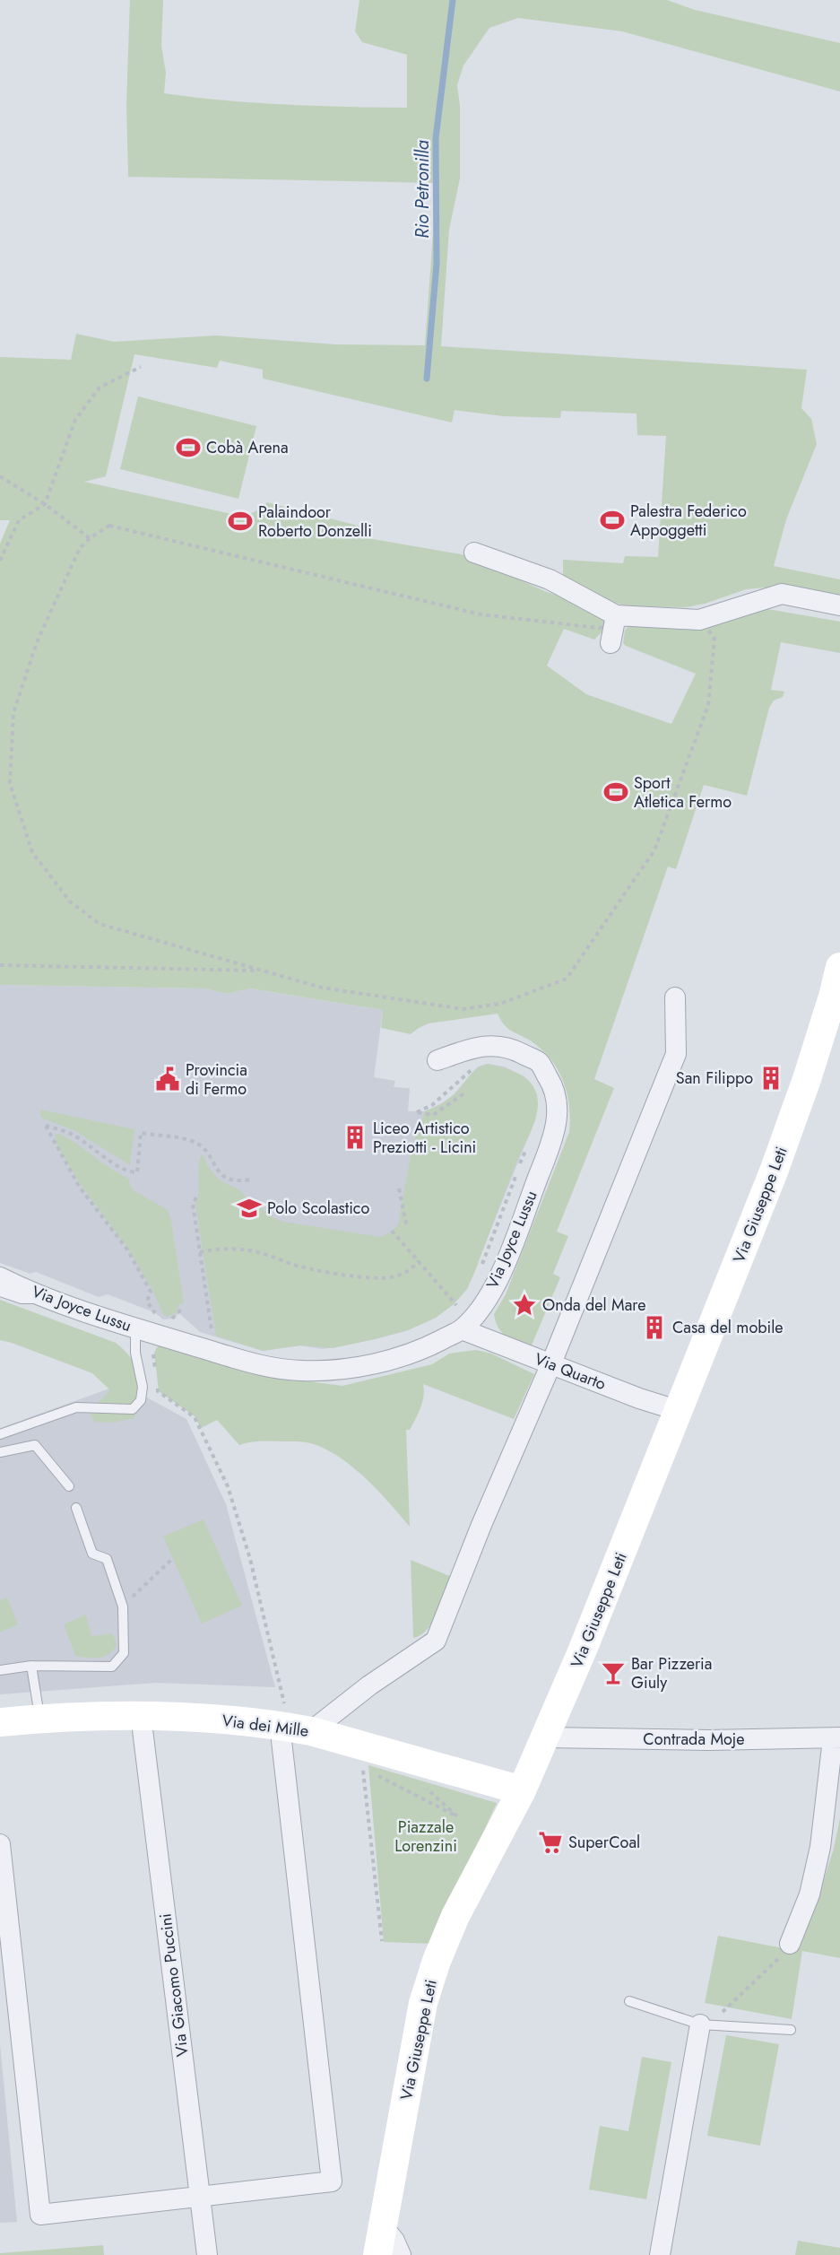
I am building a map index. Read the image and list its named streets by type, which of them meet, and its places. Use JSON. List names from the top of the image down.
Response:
{
  "streets": {
    "main road": ["Via Giuseppe Leti", "Via dei Mille"],
    "street": [
      "Via Joyce Lussu",
      "Via Quarto",
      "Contrada Moje",
      "Via Giacomo Puccini"
    ]
  },
  "crossings": [
    ["Via Giuseppe Leti", "Via Quarto"],
    ["Via Giuseppe Leti", "Via dei Mille"],
    ["Via Giuseppe Leti", "Contrada Moje"],
    ["Via Joyce Lussu", "Via Quarto"],
    ["Via dei Mille", "Via Giacomo Puccini"]
  ],
  "water": ["Rio Petronilla"],
  "parks": ["Piazzale Lorenzini"],
  "places": {
    "sports": [
      "Cobà Arena",
      "Palestra Federico Appoggetti",
      "Palaindoor Roberto Donzelli",
      "Sport Atletica Fermo"
    ],
    "building": ["San Filippo", "Liceo Artistico Preziotti - Licini", "Casa del mobile"],
    "public building": ["Provincia di Fermo"],
    "school or university": ["Polo Scolastico"],
    "place": ["Onda del Mare"],
    "bar": ["Bar Pizzeria Giuly"],
    "supermarket": ["SuperCoal"]
  }
}
